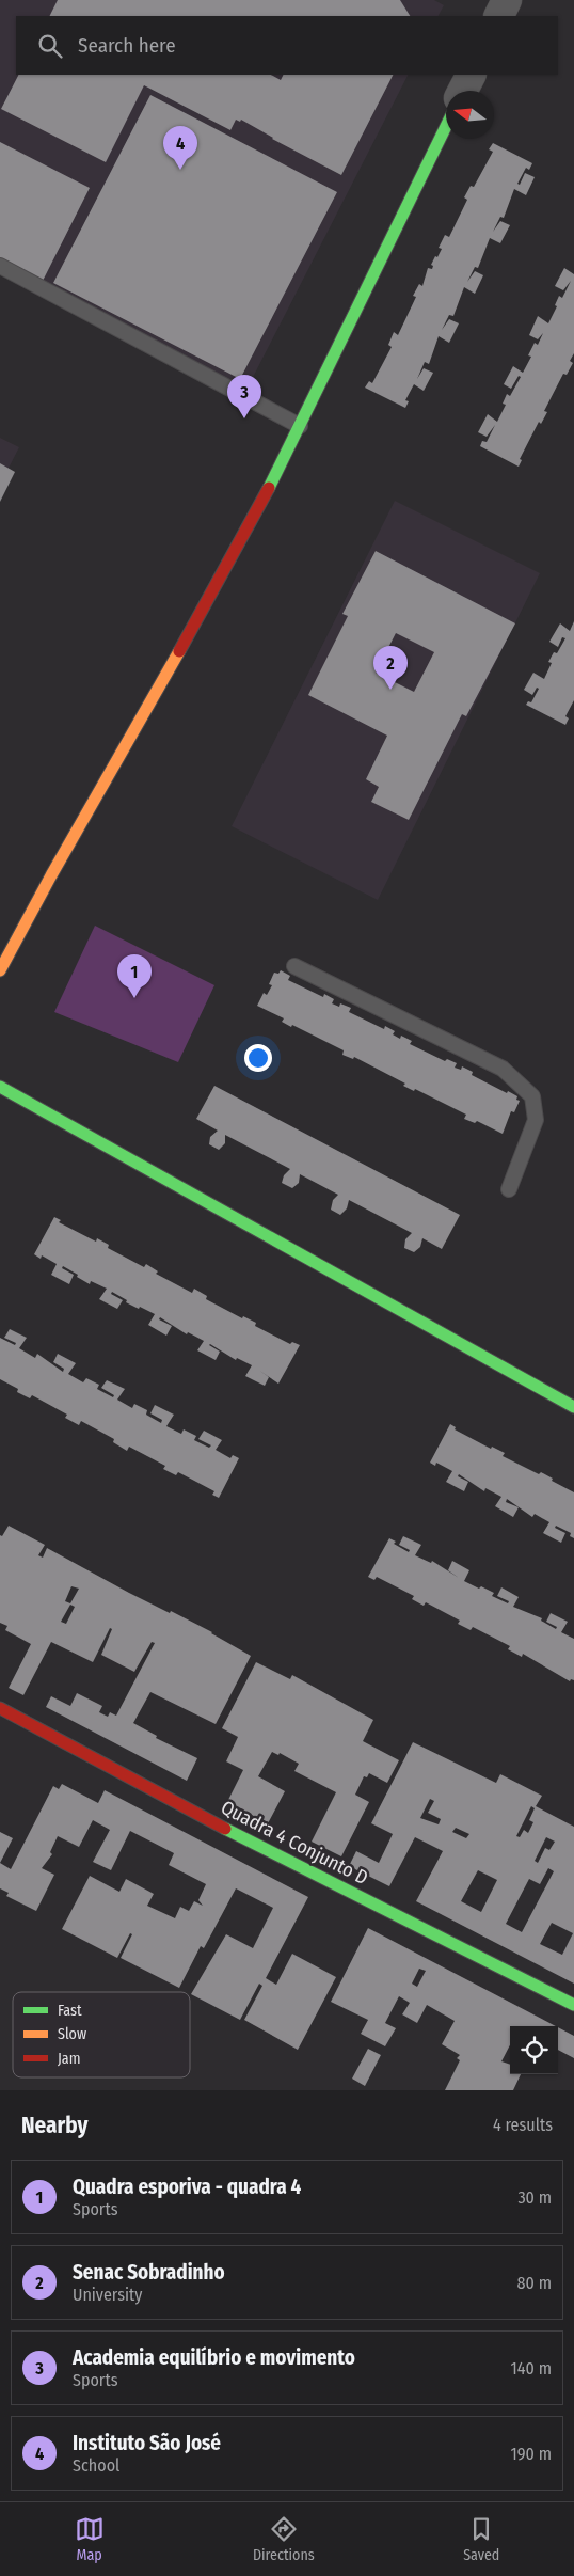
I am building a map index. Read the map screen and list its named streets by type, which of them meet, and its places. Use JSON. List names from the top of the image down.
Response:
{
  "streets": {
    "street": ["Quadra 4 Conjunto D"]
  },
  "legend": ["Fast", "Slow", "Jam"],
  "north": "left",
  "page": {
    "search": "Search here",
    "pins": [
      "4",
      "3",
      "2",
      "1"
    ],
    "heading": ["Nearby", "4 results"],
    "list": [
      {
        "mark": "1",
        "name": "Quadra esporiva - quadra 4",
        "note": "Sports",
        "value": "30 m"
      },
      {
        "mark": "2",
        "name": "Senac Sobradinho",
        "note": "University",
        "value": "80 m"
      },
      {
        "mark": "3",
        "name": "Academia equilíbrio e movimento",
        "note": "Sports",
        "value": "140 m"
      },
      {
        "mark": "4",
        "name": "Instituto São José",
        "note": "School",
        "value": "190 m"
      }
    ],
    "nav": ["Map", "Directions", "Saved"]
  }
}
